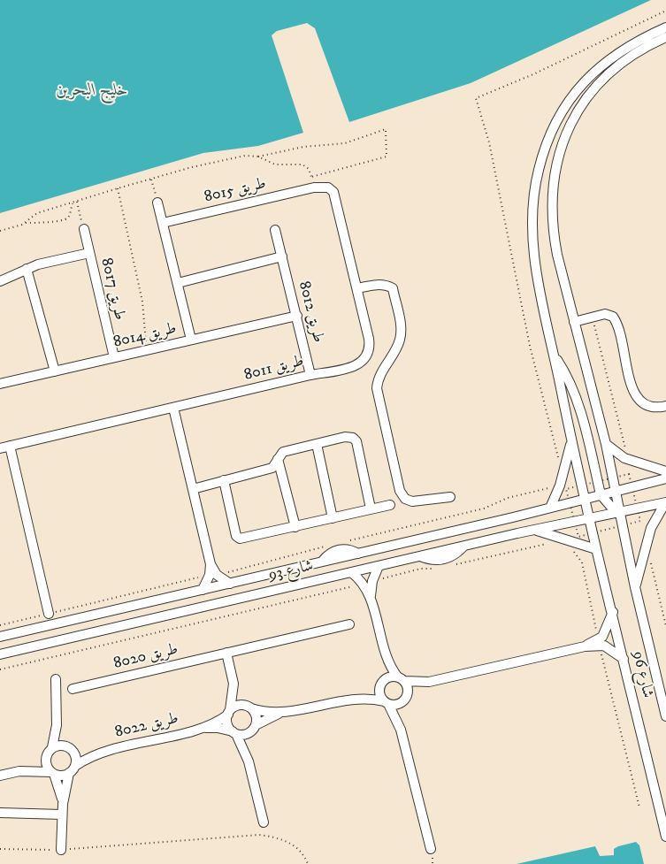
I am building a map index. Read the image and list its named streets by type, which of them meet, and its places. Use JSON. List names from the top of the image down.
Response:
{
  "streets": {
    "street": [
      "طريق 8015",
      "طريق 8017",
      "طريق 8012",
      "طريق 8014",
      "طريق 8011",
      "شارع 93",
      "طريق 8020",
      "شارع 96",
      "طريق 8022"
    ]
  },
  "crossings": [
    ["طريق 8015", "طريق 8011"],
    ["طريق 8017", "طريق 8014"],
    ["طريق 8012", "طريق 8014"],
    ["طريق 8012", "طريق 8011"],
    ["شارع 93", "شارع 96"]
  ],
  "water": ["خليج البحرين"]
}
